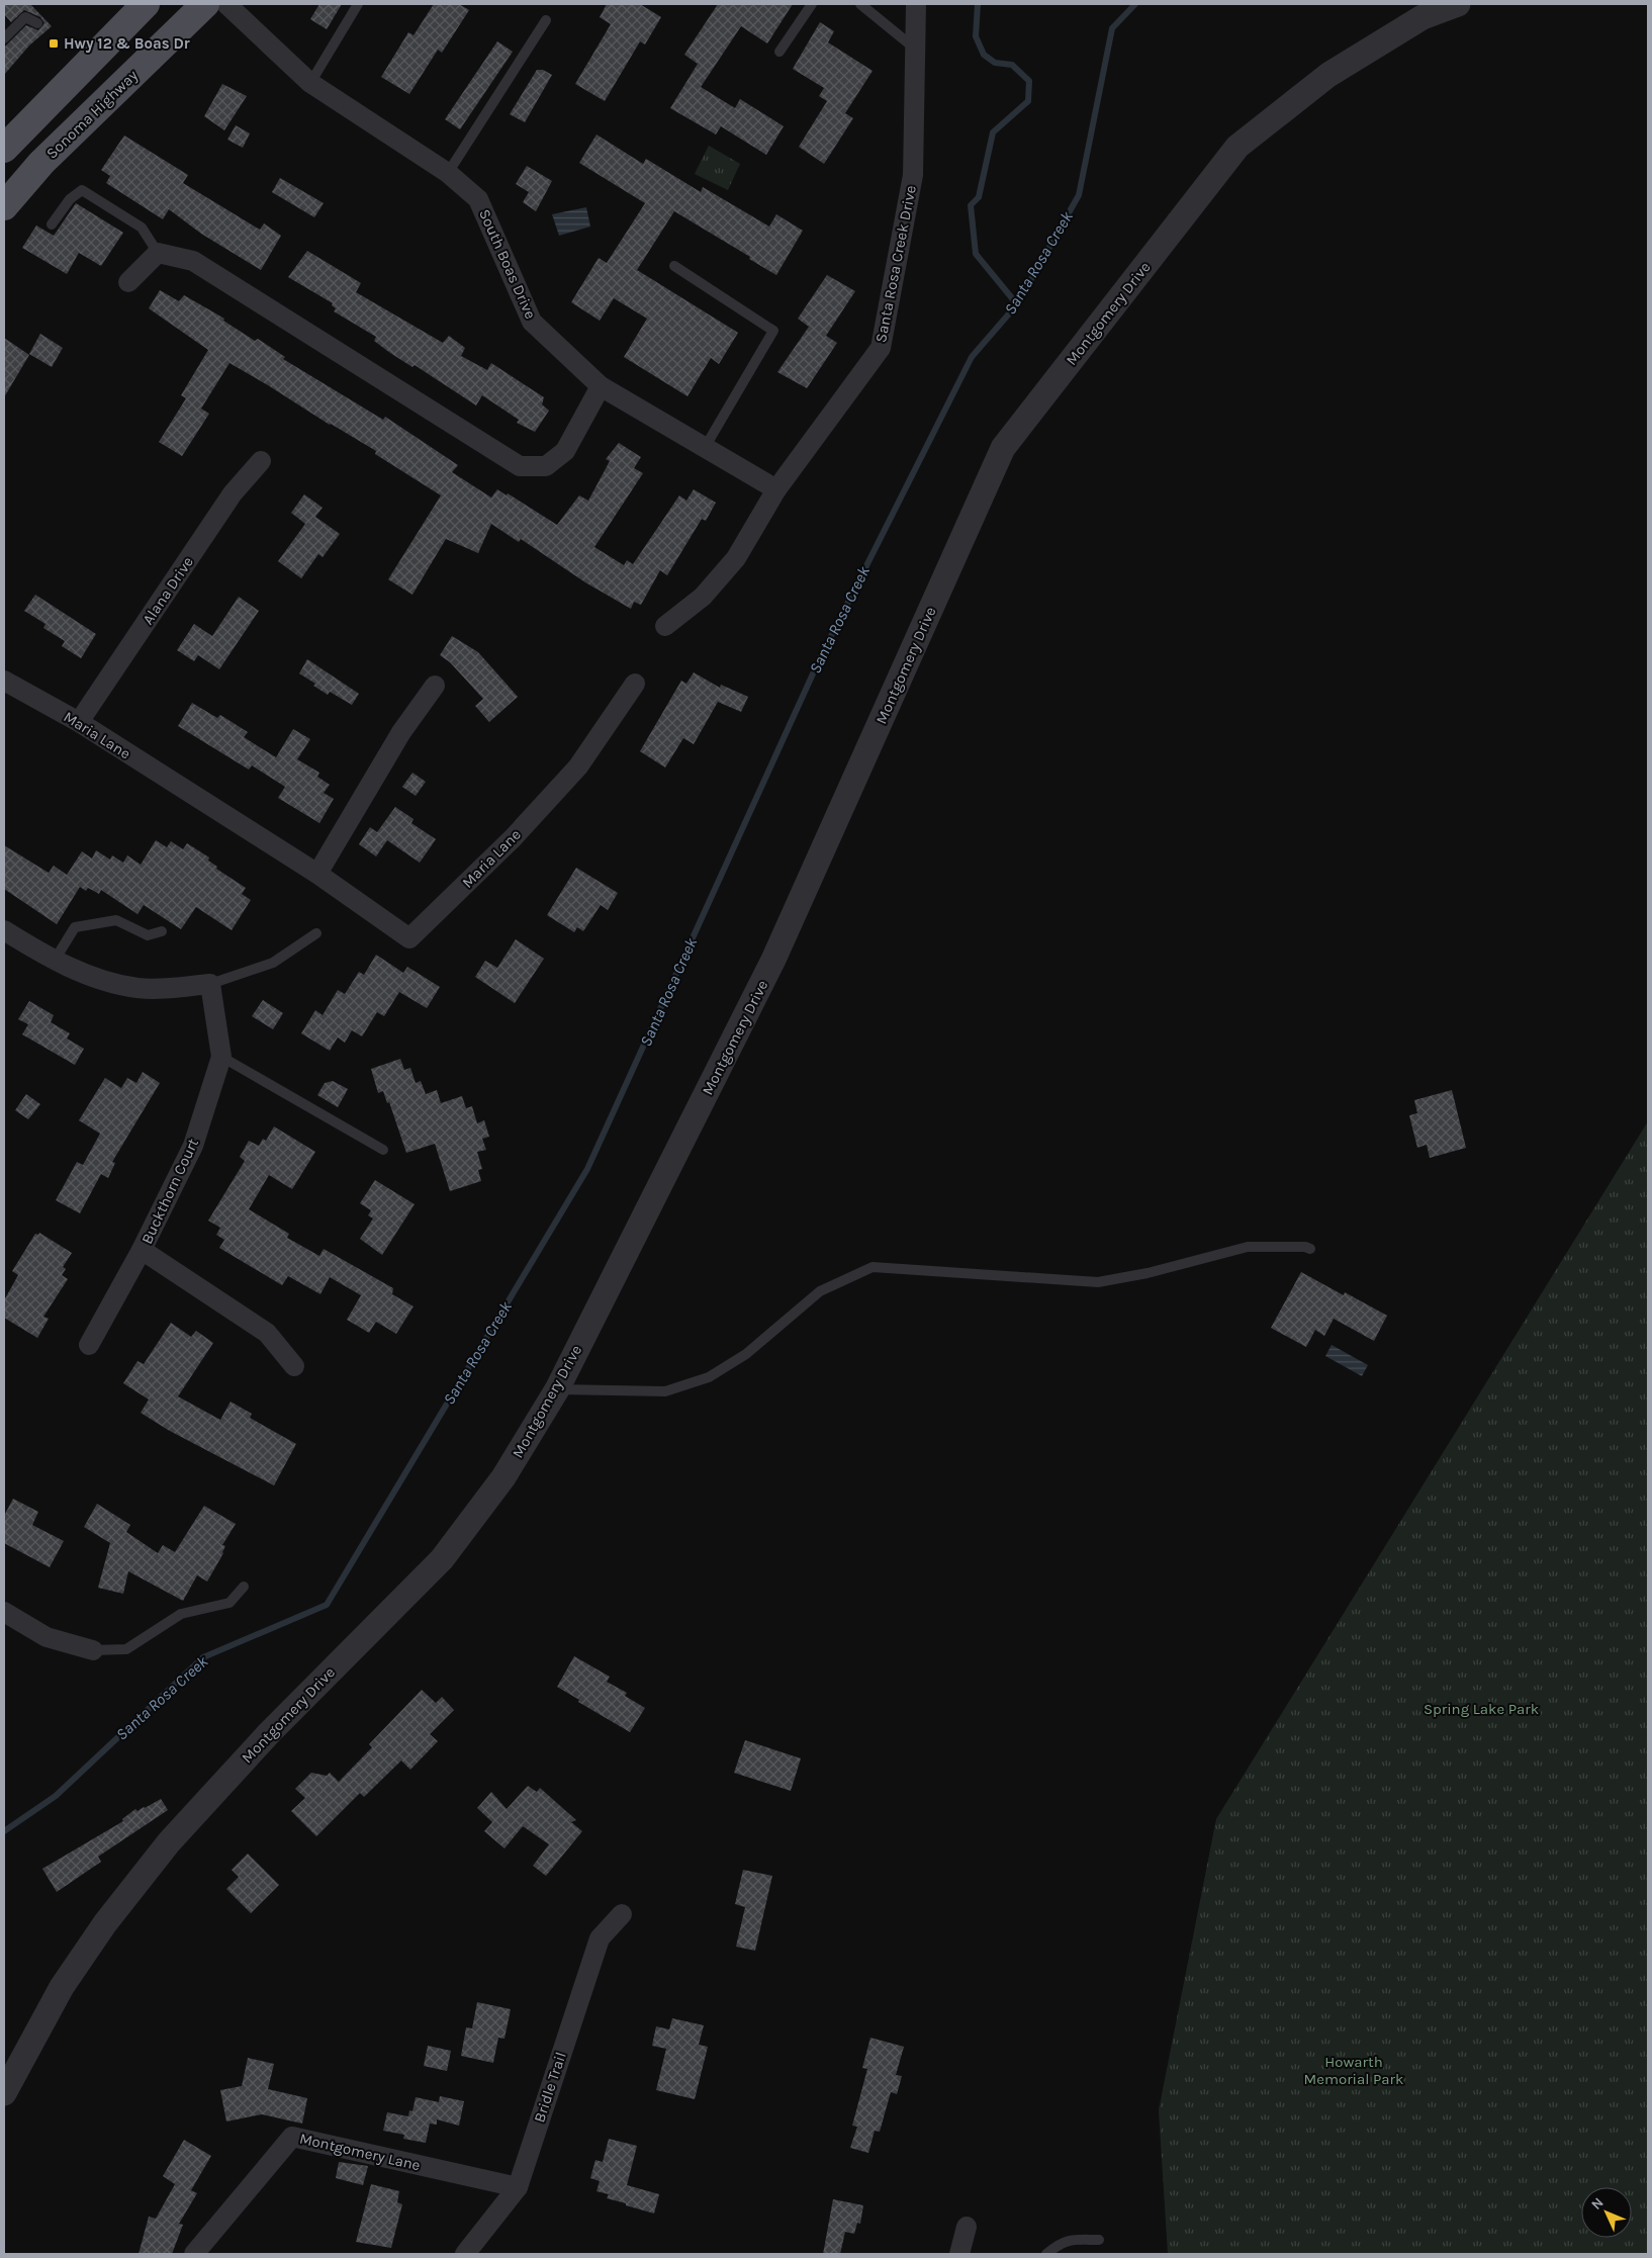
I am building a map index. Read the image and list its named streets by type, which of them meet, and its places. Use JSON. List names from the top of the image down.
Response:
{
  "streets": {
    "main road": ["Sonoma Highway"],
    "street": [
      "South Boas Drive",
      "Santa Rosa Creek Drive",
      "Montgomery Drive",
      "Alana Drive",
      "Maria Lane",
      "Buckthorn Court",
      "Bridle Trail",
      "Montgomery Lane"
    ]
  },
  "crossings": [
    ["South Boas Drive", "Santa Rosa Creek Drive"],
    ["Alana Drive", "Maria Lane"],
    ["Bridle Trail", "Montgomery Lane"]
  ],
  "water": ["Santa Rosa Creek"],
  "parks": ["Spring Lake Park", "Howarth Memorial Park"],
  "places": {
    "transit": ["Hwy 12 & Boas Dr"]
  },
  "north": "top left"
}
